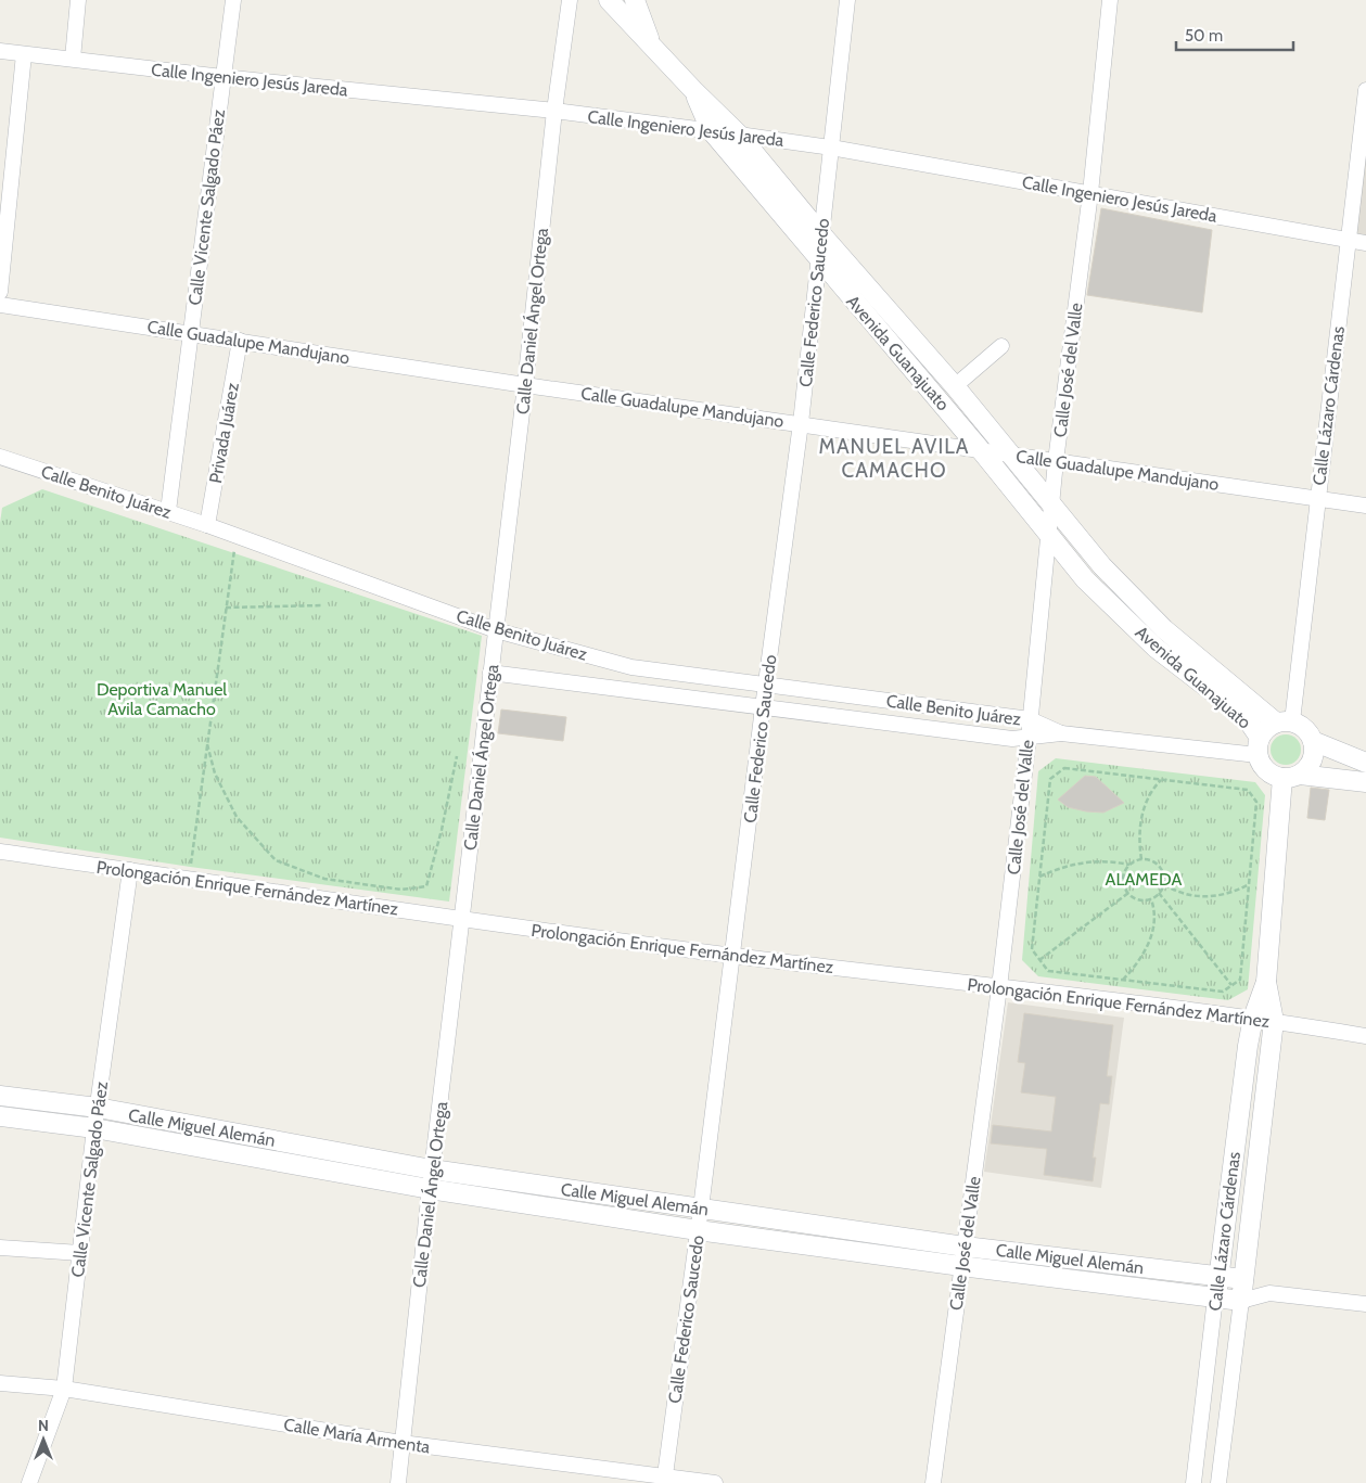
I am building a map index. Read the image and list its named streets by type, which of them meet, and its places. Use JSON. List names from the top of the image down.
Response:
{
  "streets": {
    "street": [
      "Calle Ingeniero Jesús Jareda",
      "Calle Vicente Salgado Páez",
      "Calle Federico Saucedo",
      "Calle Daniel Ángel Ortega",
      "Calle Guadalupe Mandujano",
      "Avenida Guanajuato",
      "Calle José del Valle",
      "Calle Lázaro Cárdenas",
      "Privada Juárez",
      "Calle Benito Juárez",
      "Prolongación Enrique Fernández Martínez",
      "Calle Miguel Alemán",
      "Calle María Armenta"
    ]
  },
  "crossings": [
    ["Calle Ingeniero Jesús Jareda", "Calle Vicente Salgado Páez"],
    ["Calle Ingeniero Jesús Jareda", "Calle Federico Saucedo"],
    ["Calle Ingeniero Jesús Jareda", "Calle Daniel Ángel Ortega"],
    ["Calle Ingeniero Jesús Jareda", "Avenida Guanajuato"],
    ["Calle Ingeniero Jesús Jareda", "Calle José del Valle"],
    ["Calle Ingeniero Jesús Jareda", "Calle Lázaro Cárdenas"],
    ["Calle Vicente Salgado Páez", "Calle Guadalupe Mandujano"],
    ["Calle Vicente Salgado Páez", "Calle Benito Juárez"],
    ["Calle Vicente Salgado Páez", "Prolongación Enrique Fernández Martínez"],
    ["Calle Vicente Salgado Páez", "Calle Miguel Alemán"],
    ["Calle Vicente Salgado Páez", "Calle María Armenta"],
    ["Calle Federico Saucedo", "Calle Guadalupe Mandujano"],
    ["Calle Federico Saucedo", "Avenida Guanajuato"],
    ["Calle Federico Saucedo", "Calle Benito Juárez"],
    ["Calle Federico Saucedo", "Prolongación Enrique Fernández Martínez"],
    ["Calle Federico Saucedo", "Calle Miguel Alemán"],
    ["Calle Federico Saucedo", "Calle María Armenta"],
    ["Calle Daniel Ángel Ortega", "Calle Guadalupe Mandujano"],
    ["Calle Daniel Ángel Ortega", "Calle Benito Juárez"],
    ["Calle Daniel Ángel Ortega", "Prolongación Enrique Fernández Martínez"],
    ["Calle Daniel Ángel Ortega", "Calle Miguel Alemán"],
    ["Calle Daniel Ángel Ortega", "Calle María Armenta"],
    ["Calle Guadalupe Mandujano", "Avenida Guanajuato"],
    ["Calle Guadalupe Mandujano", "Calle José del Valle"],
    ["Calle Guadalupe Mandujano", "Calle Lázaro Cárdenas"],
    ["Calle Guadalupe Mandujano", "Privada Juárez"],
    ["Avenida Guanajuato", "Calle José del Valle"],
    ["Avenida Guanajuato", "Calle Lázaro Cárdenas"],
    ["Avenida Guanajuato", "Calle Benito Juárez"],
    ["Calle José del Valle", "Calle Benito Juárez"],
    ["Calle José del Valle", "Prolongación Enrique Fernández Martínez"],
    ["Calle José del Valle", "Calle Miguel Alemán"],
    ["Calle Lázaro Cárdenas", "Calle Benito Juárez"],
    ["Calle Lázaro Cárdenas", "Prolongación Enrique Fernández Martínez"],
    ["Calle Lázaro Cárdenas", "Calle Miguel Alemán"],
    ["Privada Juárez", "Calle Benito Juárez"]
  ],
  "districts": ["MANUEL AVILA CAMACHO"],
  "parks": ["Deportiva Manuel Avila Camacho", "ALAMEDA"],
  "scale_bar": "50 m",
  "north": "top"
}
